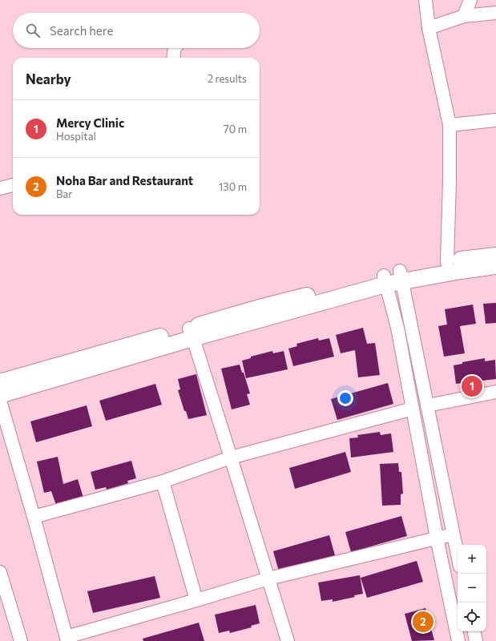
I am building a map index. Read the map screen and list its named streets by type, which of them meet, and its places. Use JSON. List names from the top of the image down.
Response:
{
  "page": {
    "search": "Search here",
    "heading": ["Nearby", "2 results"],
    "list": [
      {
        "mark": "1",
        "name": "Mercy Clinic",
        "note": "Hospital",
        "value": "70 m"
      },
      {
        "mark": "2",
        "name": "Noha Bar and Restaurant",
        "note": "Bar",
        "value": "130 m"
      }
    ],
    "pins": ["1", "2"],
    "map_buttons": ["+", "−"]
  }
}
